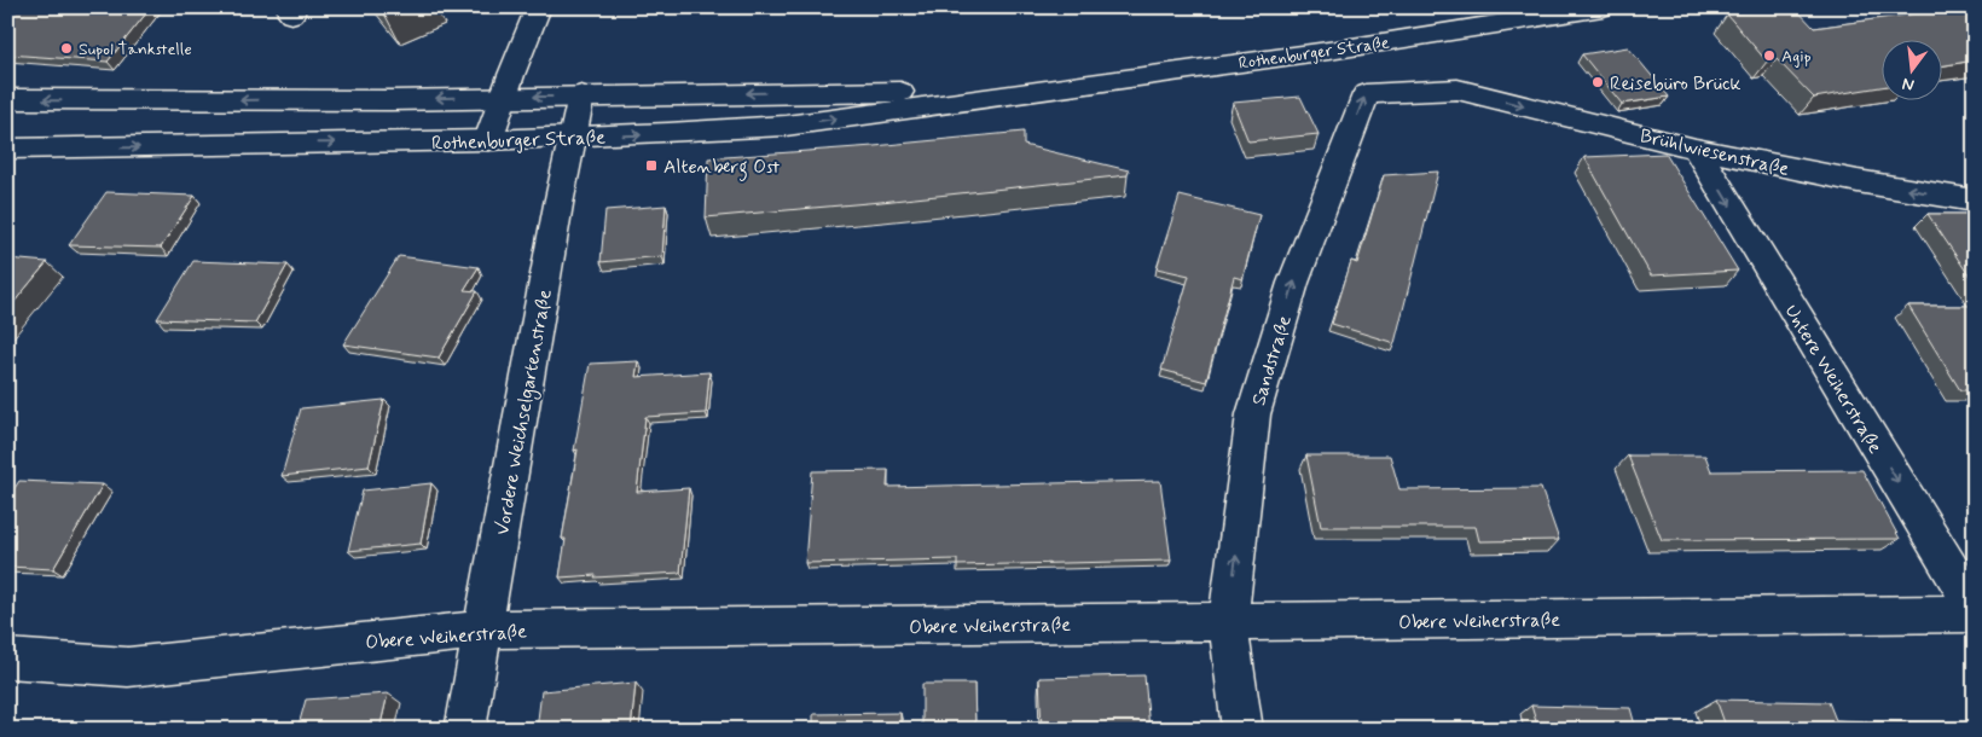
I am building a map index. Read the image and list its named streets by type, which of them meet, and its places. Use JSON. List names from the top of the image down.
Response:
{
  "streets": {
    "street": [
      "Rothenburger Straße",
      "Brühlwiesenstraße",
      "Sandstraße",
      "Untere Weiherstraße",
      "Vordere Weichselgartenstraße",
      "Obere Weiherstraße"
    ]
  },
  "crossings": [
    ["Rothenburger Straße", "Vordere Weichselgartenstraße"],
    ["Brühlwiesenstraße", "Sandstraße"],
    ["Brühlwiesenstraße", "Untere Weiherstraße"],
    ["Sandstraße", "Obere Weiherstraße"],
    ["Vordere Weichselgartenstraße", "Obere Weiherstraße"]
  ],
  "one_way": ["Sandstraße", "Untere Weiherstraße"],
  "places": {
    "other": ["Supol Tankstelle", "Agip", "Reisebüro Brück"],
    "transit": ["Altenberg Ost"]
  },
  "north": "bottom"
}
